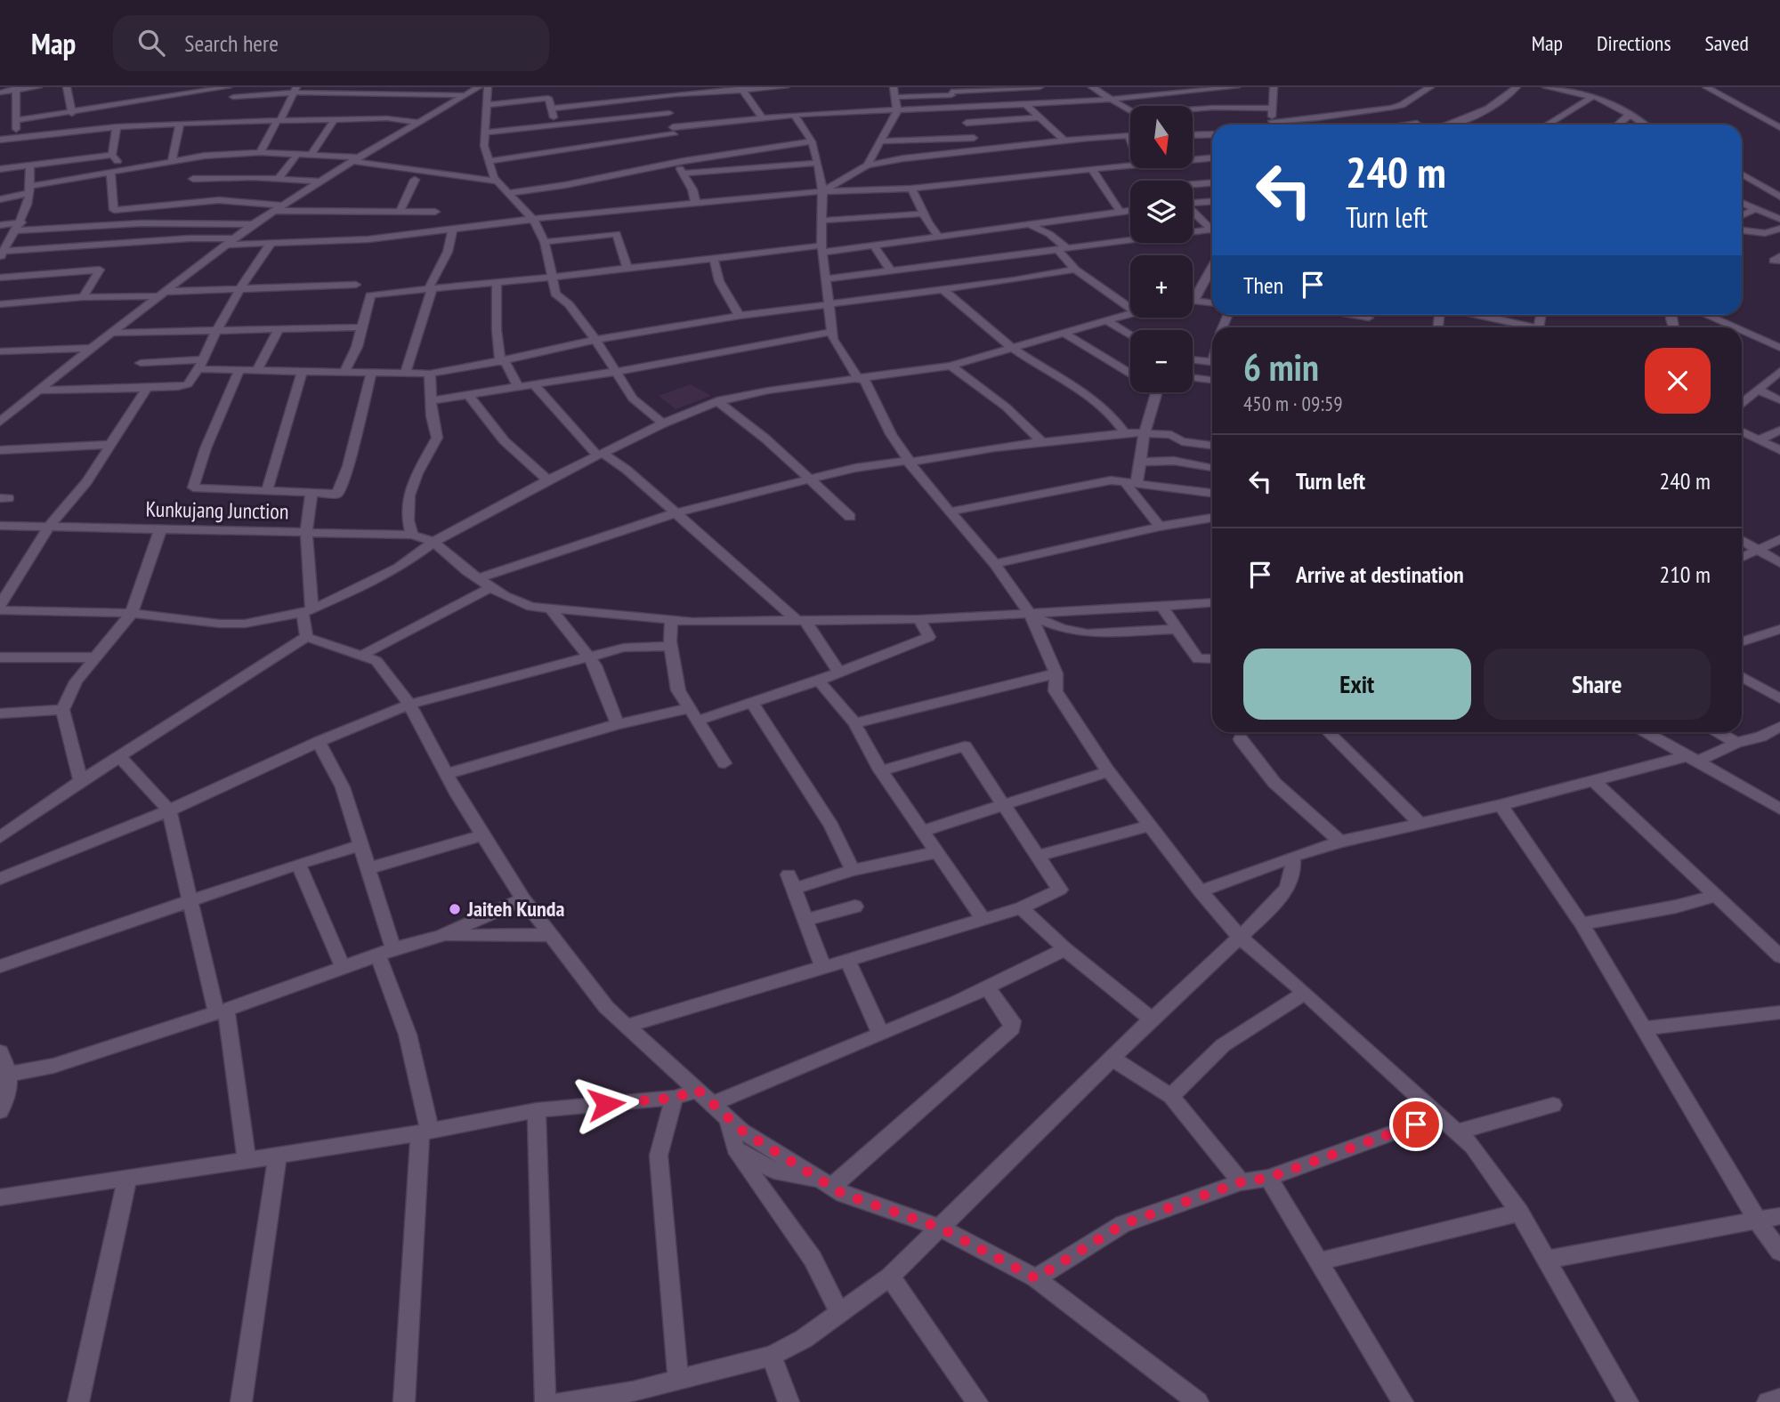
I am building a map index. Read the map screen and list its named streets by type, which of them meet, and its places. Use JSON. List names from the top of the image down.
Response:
{
  "streets": {
    "street": ["Kunkujang Junction"]
  },
  "places": ["Jaiteh Kunda"],
  "north": "bottom",
  "page": {
    "header": "Map",
    "search": "Search here",
    "nav": ["Map", "Directions", "Saved"],
    "map_buttons": ["+", "−"],
    "turn": ["240 m", "Turn left"],
    "then": "Then",
    "heading": ["6 min", "450 m · 09:59"],
    "list": [
      {
        "name": "Turn left",
        "value": "240 m"
      },
      {
        "name": "Arrive at destination",
        "value": "210 m"
      }
    ],
    "buttons": ["Exit", "Share"]
  }
}
